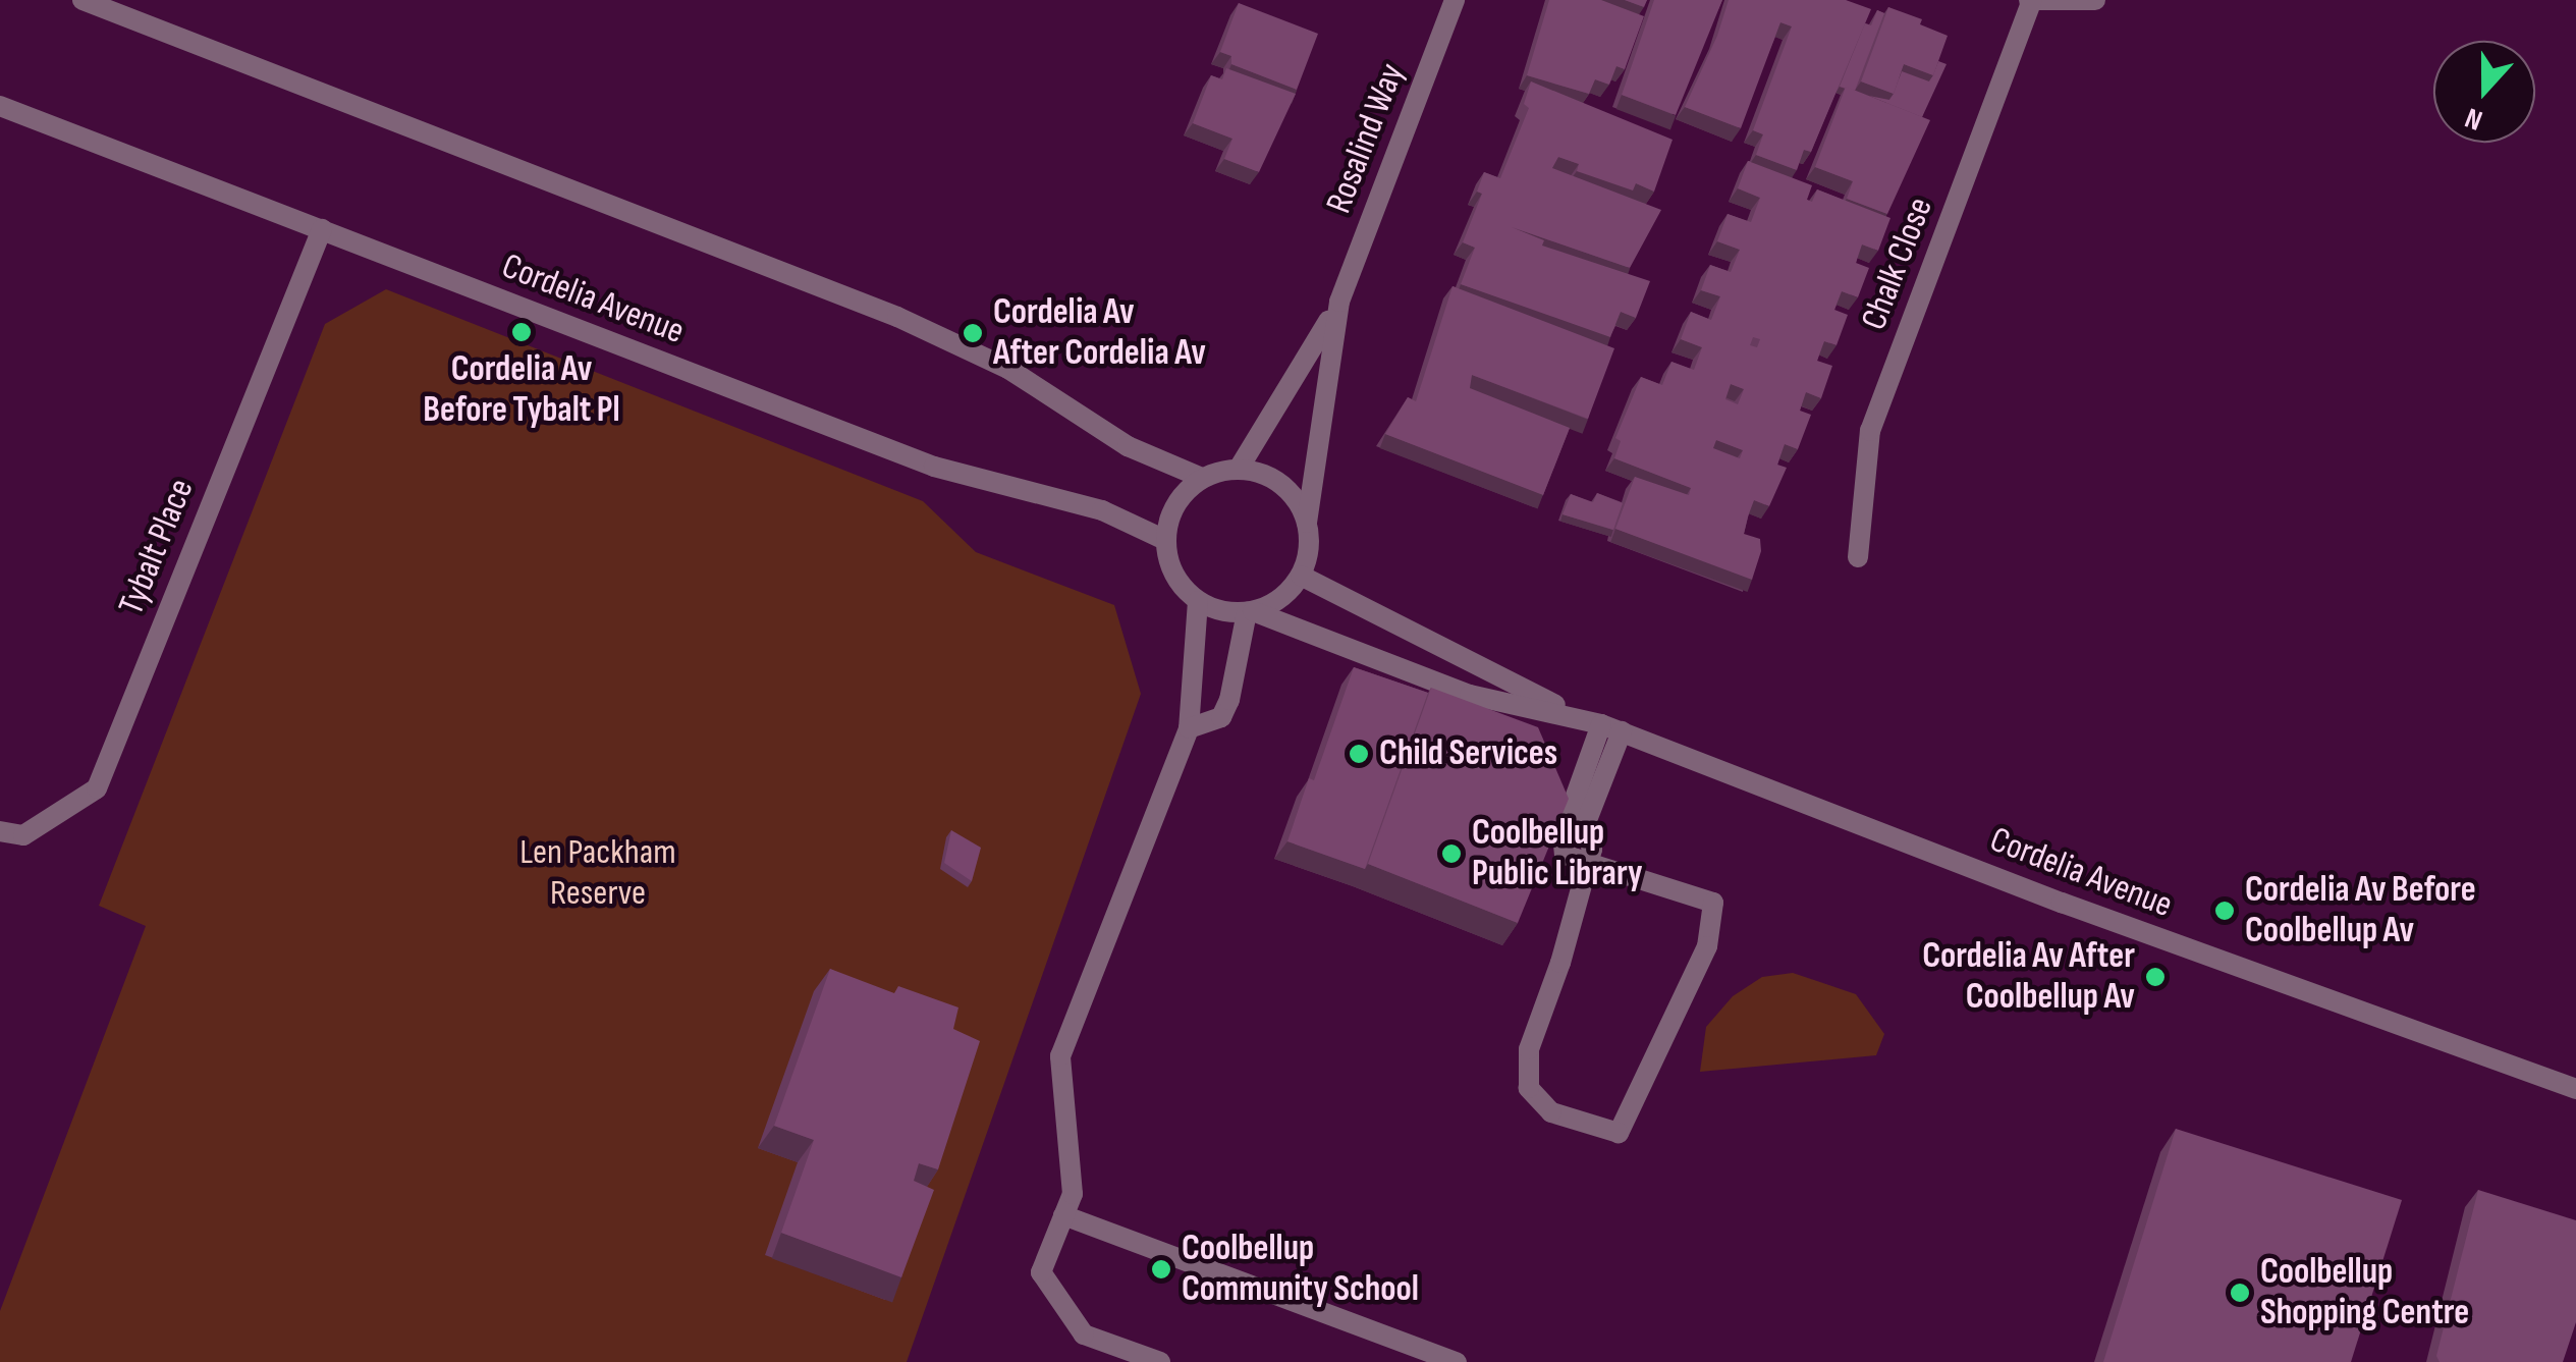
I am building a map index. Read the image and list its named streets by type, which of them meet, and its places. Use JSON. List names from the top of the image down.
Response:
{
  "streets": {
    "street": [
      "Rosalind Way",
      "Chalk Close",
      "Cordelia Avenue",
      "Tybalt Place"
    ]
  },
  "crossings": [
    ["Cordelia Avenue", "Tybalt Place"]
  ],
  "parks": ["Len Packham Reserve"],
  "places": [
    "Cordelia Av Before Tybalt Pl",
    "Cordelia Av After Cordelia Av",
    "Child Services",
    "Coolbellup Public Library",
    "Cordelia Av Before Coolbellup Av",
    "Cordelia Av After Coolbellup Av",
    "Coolbellup Community School",
    "Coolbellup Shopping Centre"
  ],
  "north": "bottom"
}
